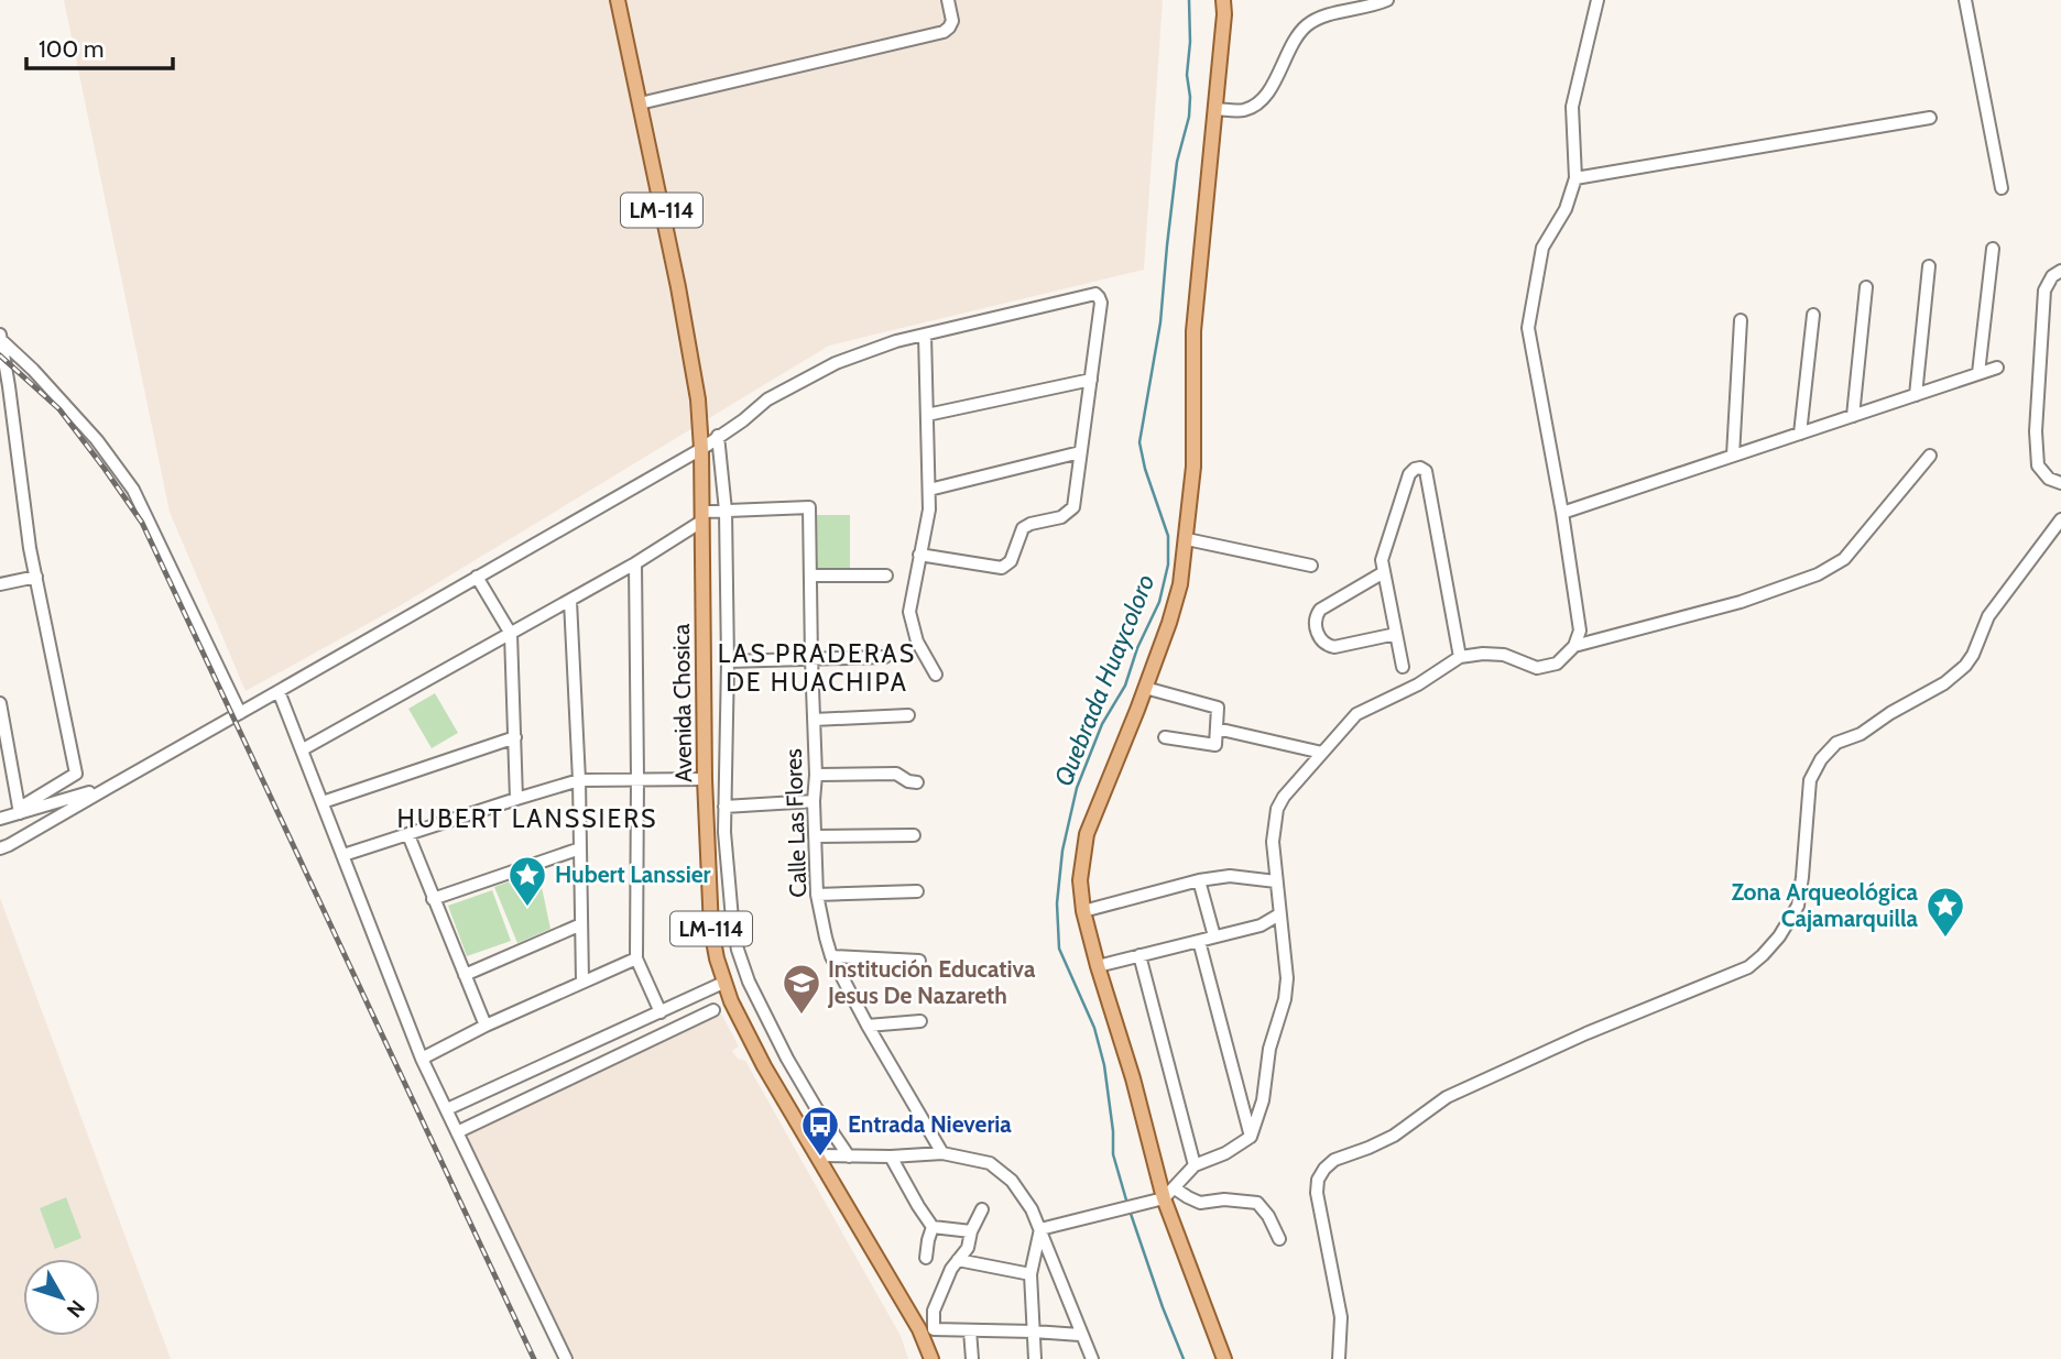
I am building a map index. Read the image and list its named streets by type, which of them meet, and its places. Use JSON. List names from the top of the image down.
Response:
{
  "streets": {
    "main road": ["LM-114", "Avenida Chosica"],
    "street": ["Calle Las Flores"]
  },
  "districts": ["LAS PRADERAS DE HUACHIPA", "HUBERT LANSSIERS"],
  "water": ["Quebrada Huaycoloro"],
  "places": {
    "place": ["Hubert Lanssier", "Zona Arqueológica Cajamarquilla"],
    "school or university": ["Institución Educativa Jesus De Nazareth"],
    "bus stop": ["Entrada Nieveria"]
  },
  "scale_bar": "100 m",
  "north": "bottom right"
}
